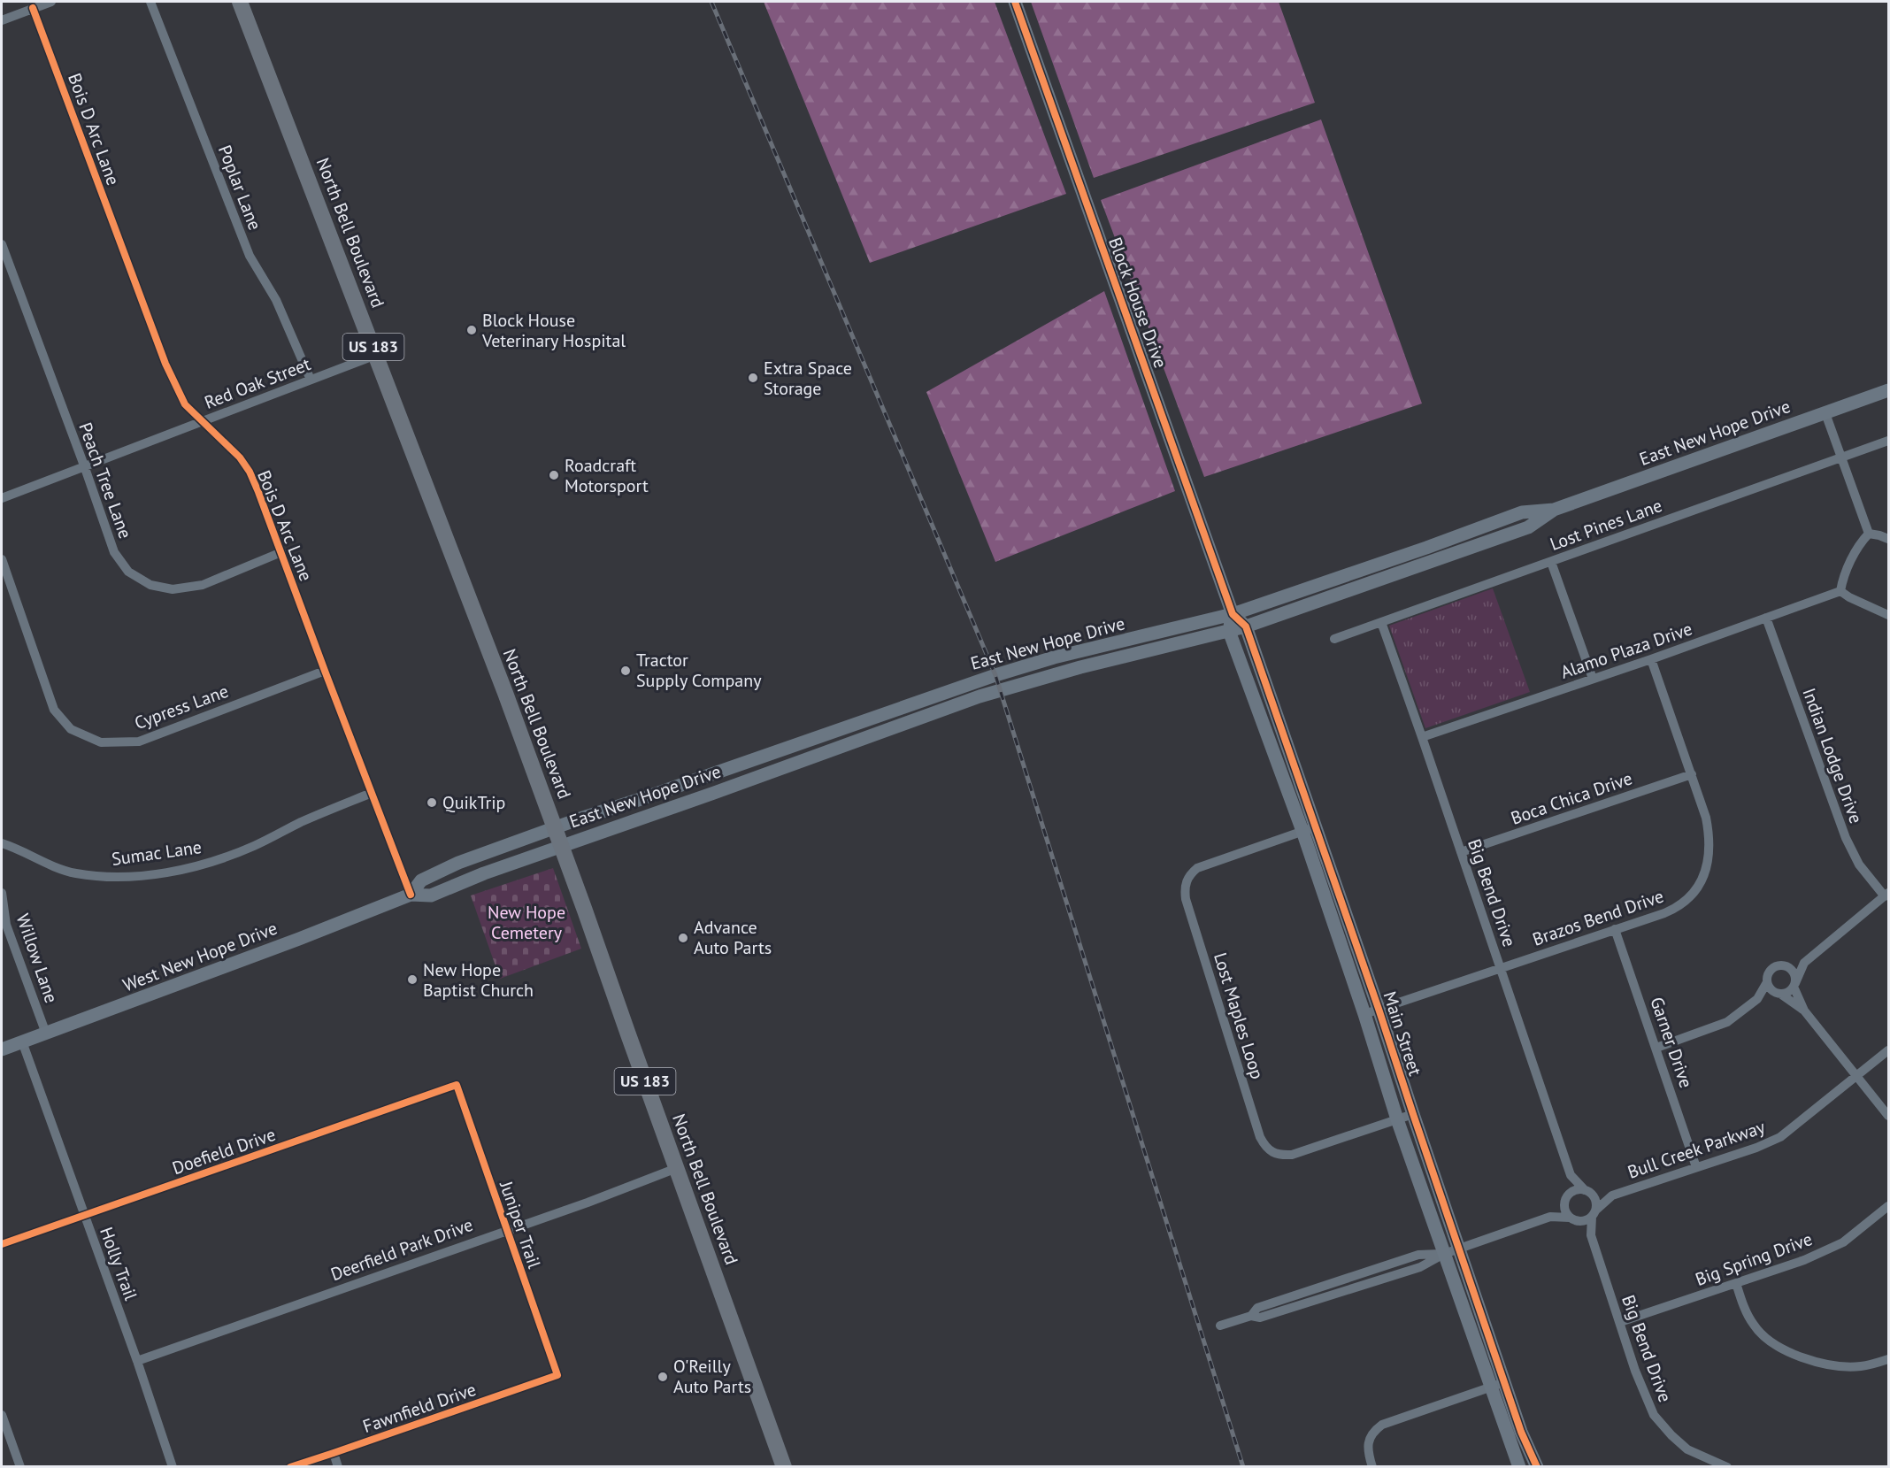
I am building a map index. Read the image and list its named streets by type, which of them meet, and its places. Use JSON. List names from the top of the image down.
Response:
{
  "streets": {
    "main road": [
      "North Bell Boulevard",
      "Block House Drive",
      "US 183",
      "East New Hope Drive",
      "West New Hope Drive",
      "Main Street"
    ],
    "street": [
      "Bois D Arc Lane",
      "Poplar Lane",
      "Red Oak Street",
      "Peach Tree Lane",
      "Lost Pines Lane",
      "Alamo Plaza Drive",
      "Cypress Lane",
      "Indian Lodge Drive",
      "Boca Chica Drive",
      "Sumac Lane",
      "Big Bend Drive",
      "Brazos Bend Drive",
      "Willow Lane",
      "Lost Maples Loop",
      "Garner Drive",
      "Bull Creek Parkway",
      "Doefield Drive",
      "Juniper Trail",
      "Deerfield Park Drive",
      "Big Spring Drive",
      "Holly Trail",
      "Fawnfield Drive"
    ]
  },
  "crossings": [
    ["Bois D Arc Lane", "Red Oak Street"],
    ["Bois D Arc Lane", "Peach Tree Lane"],
    ["Bois D Arc Lane", "Cypress Lane"],
    ["Bois D Arc Lane", "Sumac Lane"],
    ["Bois D Arc Lane", "West New Hope Drive"],
    ["Poplar Lane", "Red Oak Street"],
    ["North Bell Boulevard", "Red Oak Street"],
    ["North Bell Boulevard", "East New Hope Drive"],
    ["North Bell Boulevard", "West New Hope Drive"],
    ["North Bell Boulevard", "Deerfield Park Drive"],
    ["Block House Drive", "East New Hope Drive"],
    ["Block House Drive", "Main Street"],
    ["Red Oak Street", "Peach Tree Lane"],
    ["East New Hope Drive", "West New Hope Drive"],
    ["East New Hope Drive", "Main Street"],
    ["Lost Pines Lane", "Big Bend Drive"],
    ["Alamo Plaza Drive", "Indian Lodge Drive"],
    ["Alamo Plaza Drive", "Big Bend Drive"],
    ["Alamo Plaza Drive", "Brazos Bend Drive"],
    ["Boca Chica Drive", "Big Bend Drive"],
    ["Boca Chica Drive", "Brazos Bend Drive"],
    ["Big Bend Drive", "Brazos Bend Drive"],
    ["Big Bend Drive", "Bull Creek Parkway"],
    ["Big Bend Drive", "Big Spring Drive"],
    ["Brazos Bend Drive", "Main Street"],
    ["Brazos Bend Drive", "Garner Drive"],
    ["West New Hope Drive", "Willow Lane"],
    ["West New Hope Drive", "Holly Trail"],
    ["Lost Maples Loop", "Main Street"],
    ["Garner Drive", "Bull Creek Parkway"],
    ["Doefield Drive", "Juniper Trail"],
    ["Doefield Drive", "Holly Trail"],
    ["Juniper Trail", "Deerfield Park Drive"],
    ["Juniper Trail", "Fawnfield Drive"],
    ["Deerfield Park Drive", "Holly Trail"]
  ],
  "parks": ["New Hope Cemetery"],
  "places": [
    "Block House Veterinary Hospital",
    "Extra Space Storage",
    "Roadcraft Motorsport",
    "Tractor Supply Company",
    "QuikTrip",
    "Advance Auto Parts",
    "New Hope Baptist Church",
    "O'Reilly Auto Parts"
  ]
}
